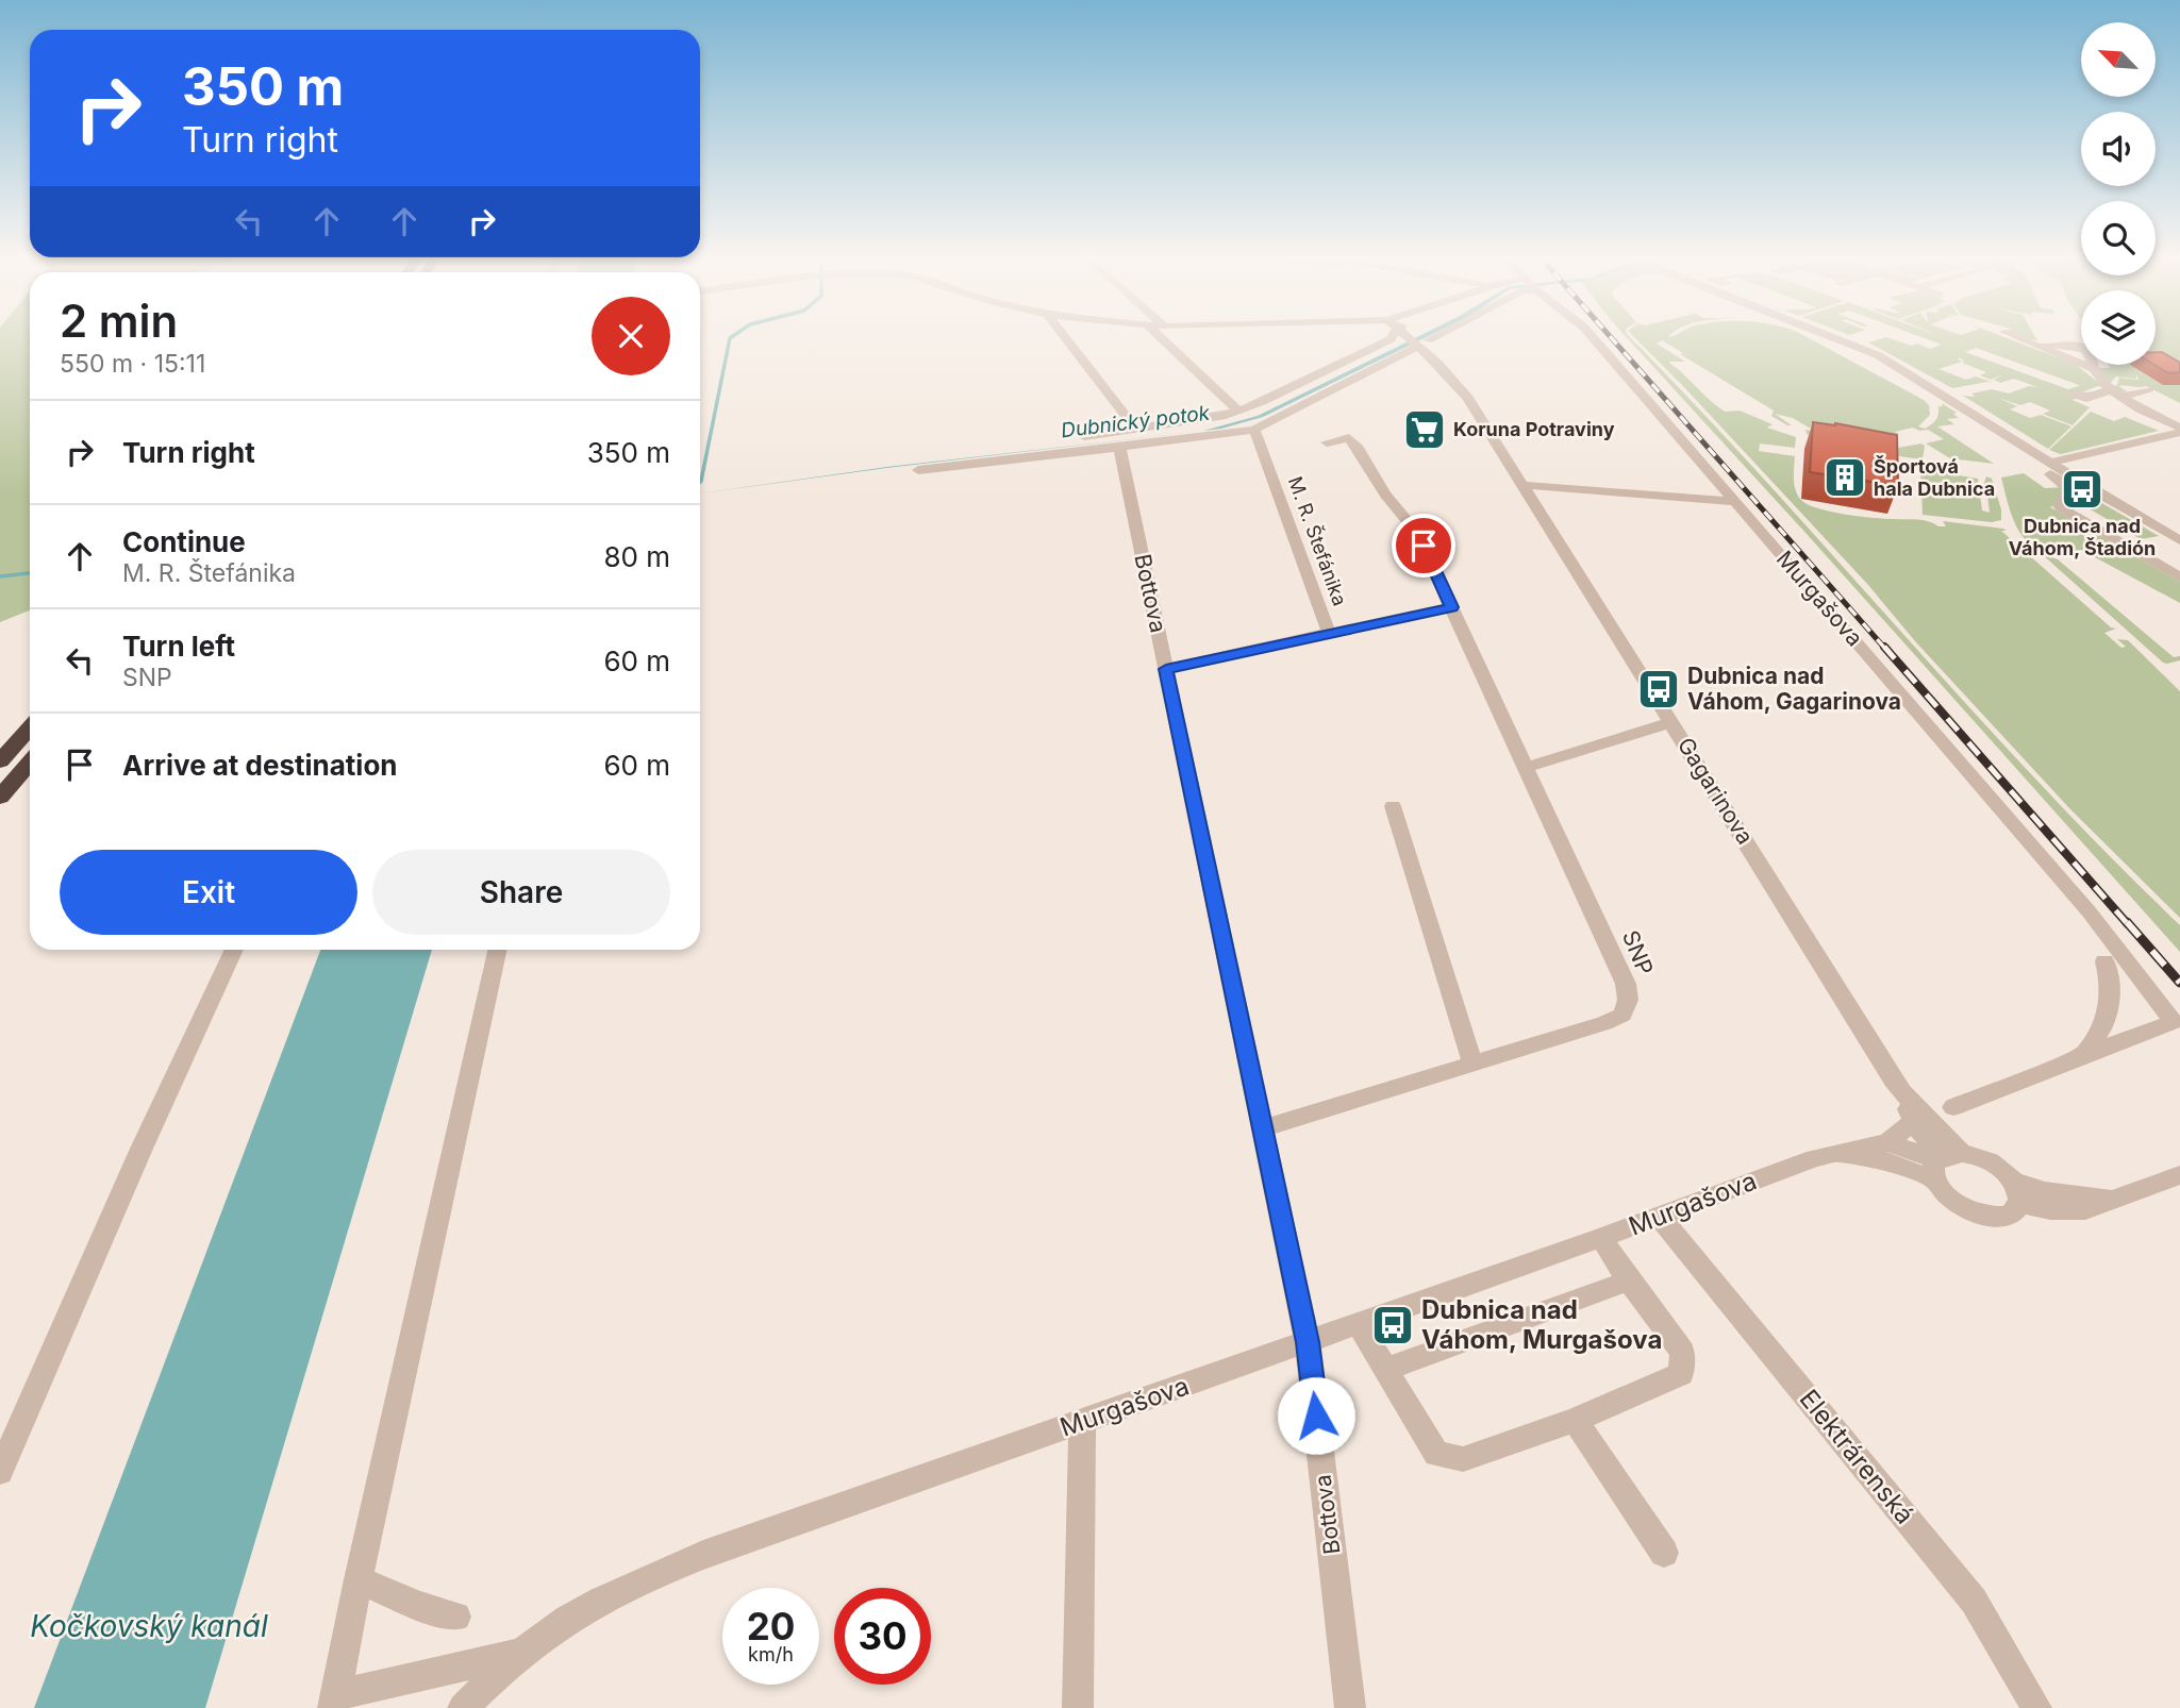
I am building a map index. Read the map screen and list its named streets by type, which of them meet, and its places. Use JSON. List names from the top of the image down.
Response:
{
  "streets": {
    "street": [
      "M. R. Štefánika",
      "Bottova",
      "Murgašova",
      "Gagarinova",
      "SNP",
      "Elektrárenská"
    ]
  },
  "crossings": [
    ["M. R. Štefánika", "SNP"],
    ["Bottova", "Murgašova"],
    ["Bottova", "SNP"],
    ["Murgašova", "Gagarinova"],
    ["Murgašova", "Elektrárenská"]
  ],
  "water": ["Dubnický potok", "Kočkovský kanál"],
  "places": {
    "supermarket": ["Koruna Potraviny"],
    "building": ["Športová hala Dubnica"],
    "bus stop": ["Dubnica nad Váhom, Štadión", "Dubnica nad Váhom, Gagarinova", "Dubnica nad Váhom, Murgašova"]
  },
  "north": "top left",
  "page": {
    "turn": ["350 m", "Turn right"],
    "heading": ["2 min", "550 m · 15:11"],
    "list": [
      {
        "name": "Turn right",
        "value": "350 m"
      },
      {
        "name": "Continue",
        "note": "M. R. Štefánika",
        "value": "80 m"
      },
      {
        "name": "Turn left",
        "note": "SNP",
        "value": "60 m"
      },
      {
        "name": "Arrive at destination",
        "value": "60 m"
      }
    ],
    "buttons": ["Exit", "Share"],
    "speed": "20 km/h",
    "limit": "30"
  }
}
